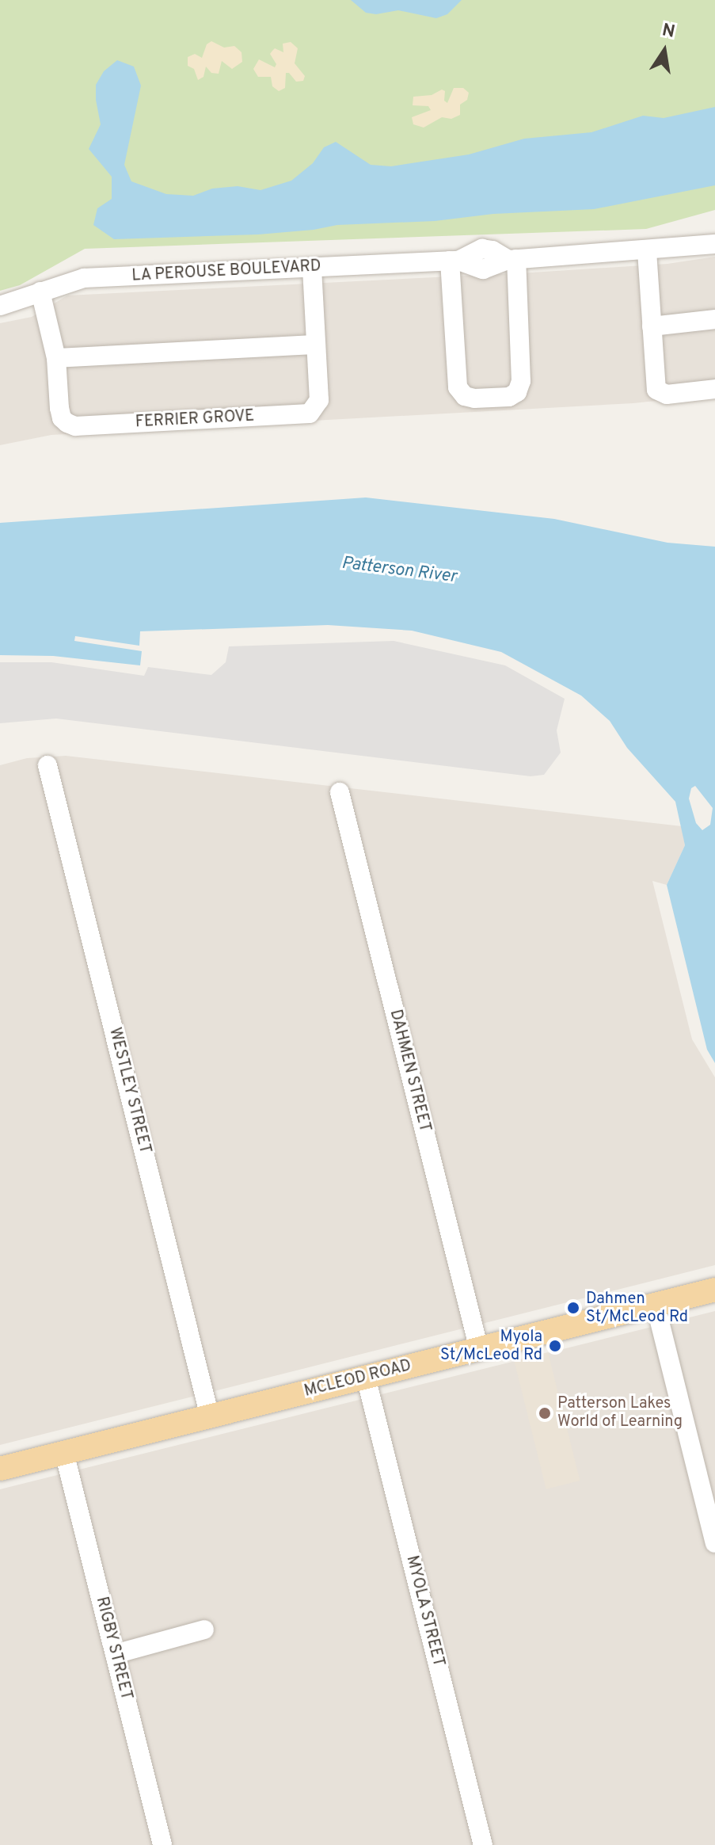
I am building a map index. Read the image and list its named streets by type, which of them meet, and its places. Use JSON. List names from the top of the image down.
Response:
{
  "streets": {
    "main road": ["MCLEOD ROAD"],
    "street": [
      "LA PEROUSE BOULEVARD",
      "FERRIER GROVE",
      "DAHMEN STREET",
      "WESTLEY STREET",
      "MYOLA STREET",
      "RIGBY STREET"
    ]
  },
  "crossings": [
    ["LA PEROUSE BOULEVARD", "FERRIER GROVE"],
    ["DAHMEN STREET", "MCLEOD ROAD"],
    ["WESTLEY STREET", "MCLEOD ROAD"],
    ["MCLEOD ROAD", "MYOLA STREET"],
    ["MCLEOD ROAD", "RIGBY STREET"]
  ],
  "water": ["Patterson River"],
  "places": ["Dahmen St/McLeod Rd", "Myola St/McLeod Rd", "Patterson Lakes World of Learning"],
  "north": "top"
}
